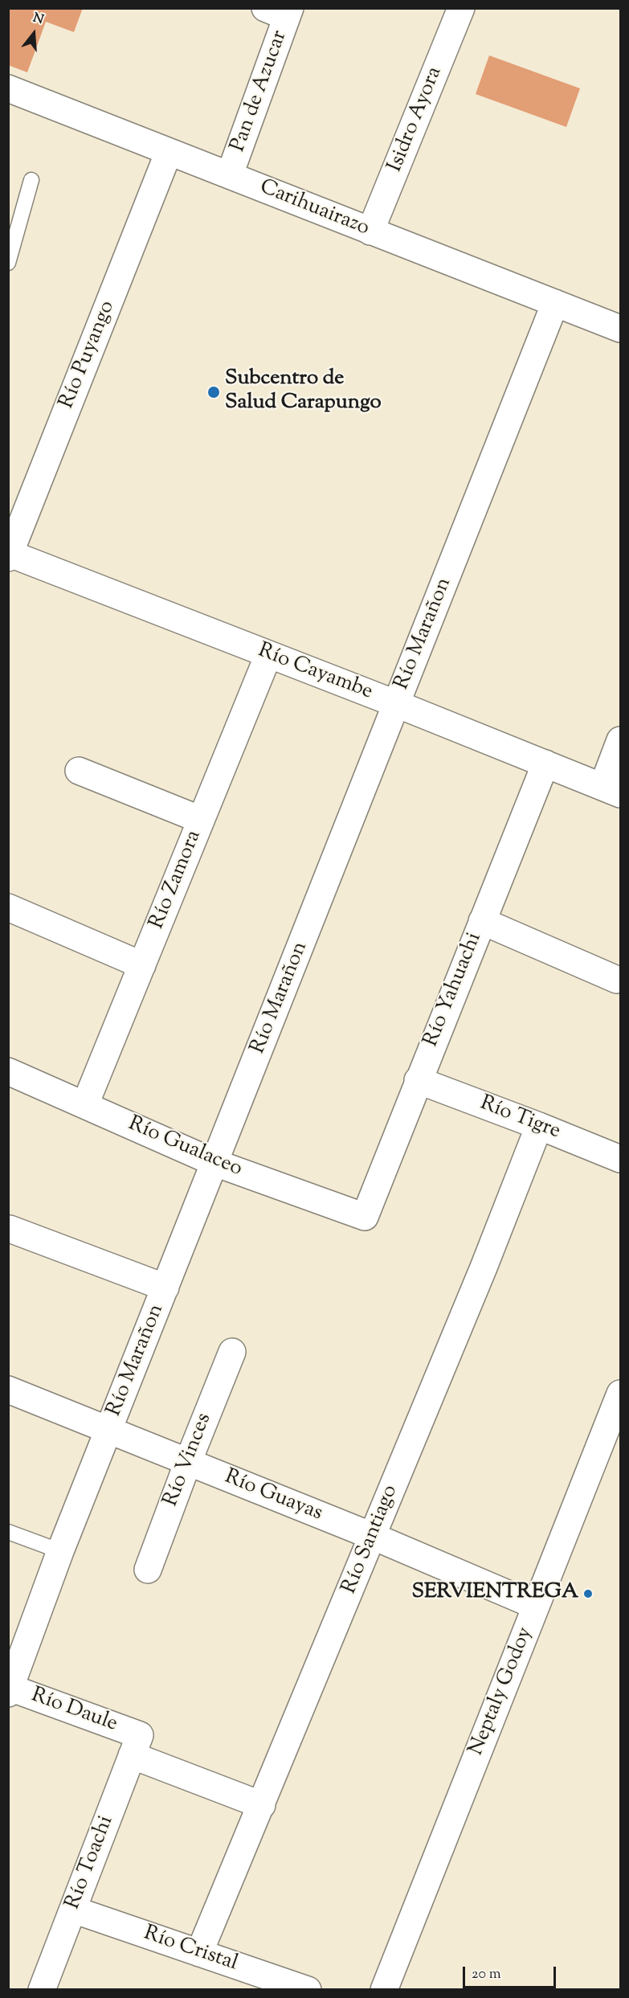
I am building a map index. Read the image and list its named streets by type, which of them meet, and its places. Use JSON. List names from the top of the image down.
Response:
{
  "streets": {
    "street": [
      "Pan de Azucar",
      "Isidro Ayora",
      "Carihuairazo",
      "Río Puyango",
      "Río Marañon",
      "Río Cayambe",
      "Río Zamora",
      "Río Yahuachi",
      "Río Tigre",
      "Río Gualaceo",
      "Río Vinces",
      "Río Guayas",
      "Río Santiago",
      "Neptaly Godoy",
      "Río Daule",
      "Río Toachi",
      "Río Cristal"
    ]
  },
  "crossings": [
    ["Pan de Azucar", "Carihuairazo"],
    ["Isidro Ayora", "Carihuairazo"],
    ["Carihuairazo", "Río Puyango"],
    ["Carihuairazo", "Río Marañon"],
    ["Río Puyango", "Río Cayambe"],
    ["Río Marañon", "Río Cayambe"],
    ["Río Marañon", "Río Gualaceo"],
    ["Río Marañon", "Río Guayas"],
    ["Río Marañon", "Río Daule"],
    ["Río Cayambe", "Río Zamora"],
    ["Río Cayambe", "Río Yahuachi"],
    ["Río Zamora", "Río Gualaceo"],
    ["Río Yahuachi", "Río Tigre"],
    ["Río Yahuachi", "Río Gualaceo"],
    ["Río Tigre", "Río Santiago"],
    ["Río Vinces", "Río Guayas"],
    ["Río Guayas", "Río Santiago"],
    ["Río Guayas", "Neptaly Godoy"],
    ["Río Santiago", "Río Daule"],
    ["Río Santiago", "Río Cristal"],
    ["Río Daule", "Río Toachi"],
    ["Río Toachi", "Río Cristal"]
  ],
  "places": ["Subcentro de Salud Carapungo", "SERVIENTREGA"],
  "scale_bar": "20 m",
  "north": "top"
}
